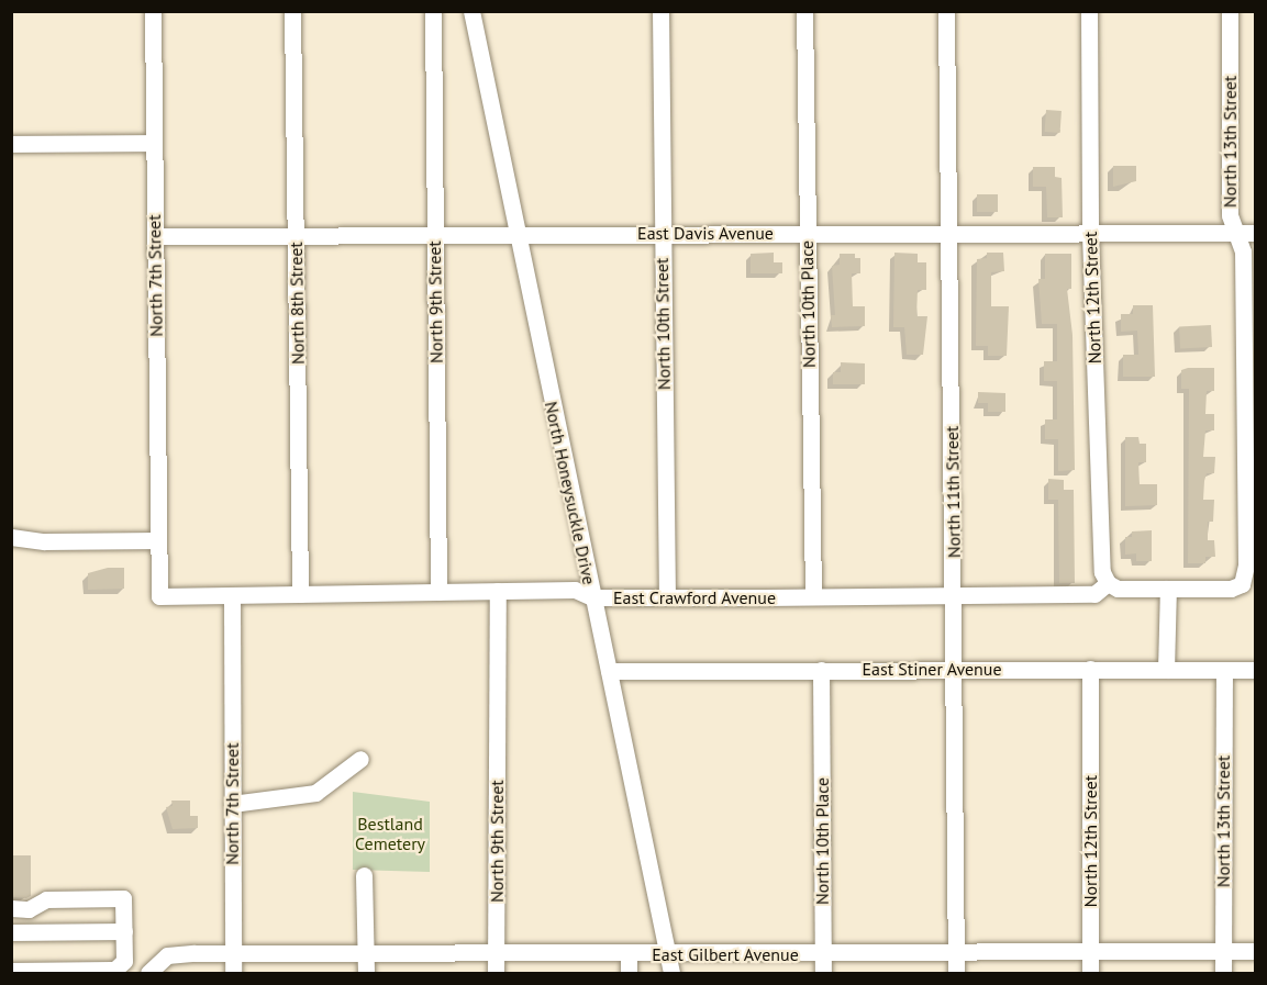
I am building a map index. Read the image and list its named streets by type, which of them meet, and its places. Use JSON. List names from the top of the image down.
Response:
{
  "streets": {
    "street": [
      "North 13th Street",
      "East Davis Avenue",
      "North 7th Street",
      "North 12th Street",
      "North 9th Street",
      "North 8th Street",
      "North 10th Place",
      "North 10th Street",
      "North 11th Street",
      "North Honeysuckle Drive",
      "East Crawford Avenue",
      "East Stiner Avenue",
      "East Gilbert Avenue"
    ]
  },
  "crossings": [
    ["North 13th Street", "East Davis Avenue"],
    ["North 13th Street", "East Stiner Avenue"],
    ["North 13th Street", "East Gilbert Avenue"],
    ["East Davis Avenue", "North 7th Street"],
    ["East Davis Avenue", "North 12th Street"],
    ["East Davis Avenue", "North 9th Street"],
    ["East Davis Avenue", "North 8th Street"],
    ["East Davis Avenue", "North 10th Place"],
    ["East Davis Avenue", "North 10th Street"],
    ["East Davis Avenue", "North 11th Street"],
    ["East Davis Avenue", "North Honeysuckle Drive"],
    ["North 7th Street", "East Crawford Avenue"],
    ["North 7th Street", "East Gilbert Avenue"],
    ["North 12th Street", "East Crawford Avenue"],
    ["North 12th Street", "East Stiner Avenue"],
    ["North 12th Street", "East Gilbert Avenue"],
    ["North 9th Street", "East Crawford Avenue"],
    ["North 9th Street", "East Gilbert Avenue"],
    ["North 8th Street", "East Crawford Avenue"],
    ["North 10th Place", "East Crawford Avenue"],
    ["North 10th Place", "East Stiner Avenue"],
    ["North 10th Place", "East Gilbert Avenue"],
    ["North 10th Street", "East Crawford Avenue"],
    ["North 11th Street", "East Crawford Avenue"],
    ["North 11th Street", "East Stiner Avenue"],
    ["North 11th Street", "East Gilbert Avenue"],
    ["North Honeysuckle Drive", "East Crawford Avenue"],
    ["North Honeysuckle Drive", "East Stiner Avenue"],
    ["North Honeysuckle Drive", "East Gilbert Avenue"]
  ],
  "parks": ["Bestland Cemetery"]
}
